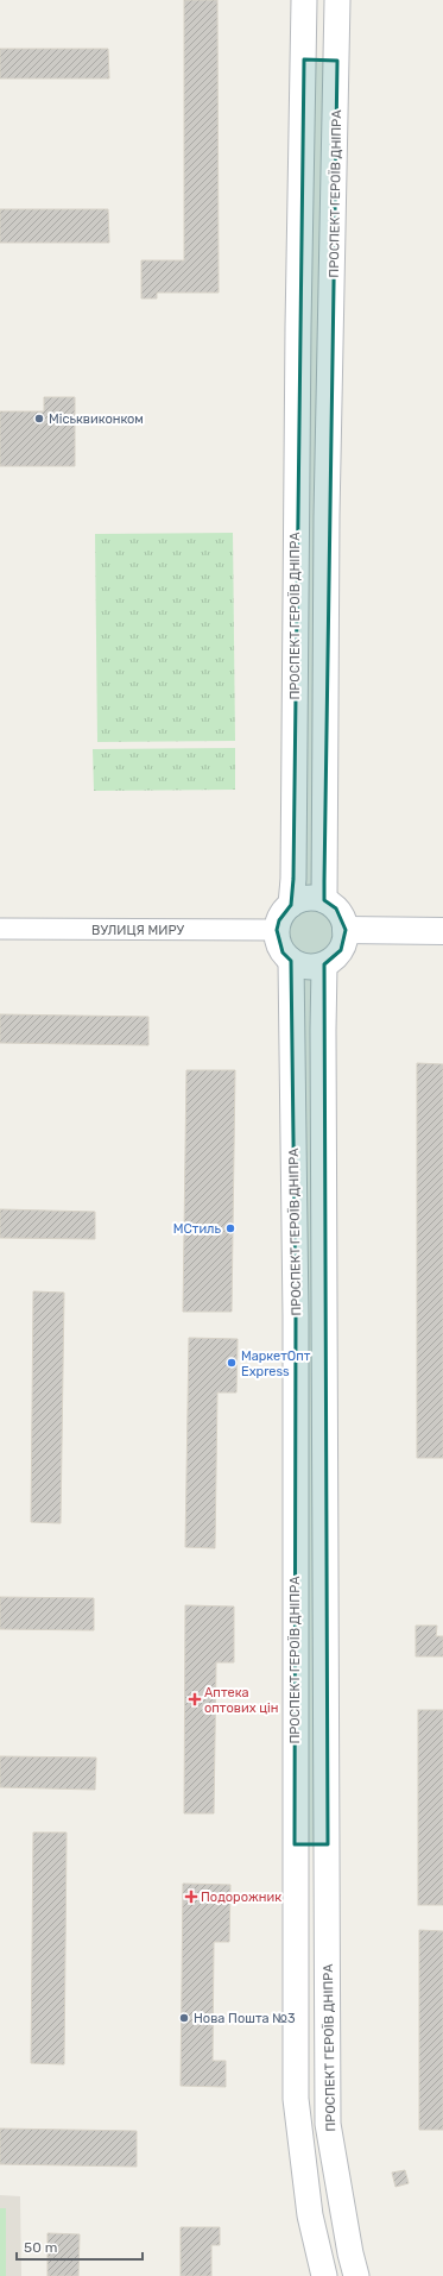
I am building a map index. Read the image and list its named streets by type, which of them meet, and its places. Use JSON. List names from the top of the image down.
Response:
{
  "streets": {
    "street": ["ПРОСПЕКТ ГЕРОЇВ ДНІПРА", "ВУЛИЦЯ МИРУ"]
  },
  "crossings": [
    ["ПРОСПЕКТ ГЕРОЇВ ДНІПРА", "ВУЛИЦЯ МИРУ"]
  ],
  "places": {
    "other": [
      "Міськвиконком",
      "МСтиль",
      "МаркетОпт Express",
      "Нова Пошта №3"
    ],
    "health": ["Аптека оптових цін", "Подорожник"]
  },
  "scale_bar": "50 m"
}
